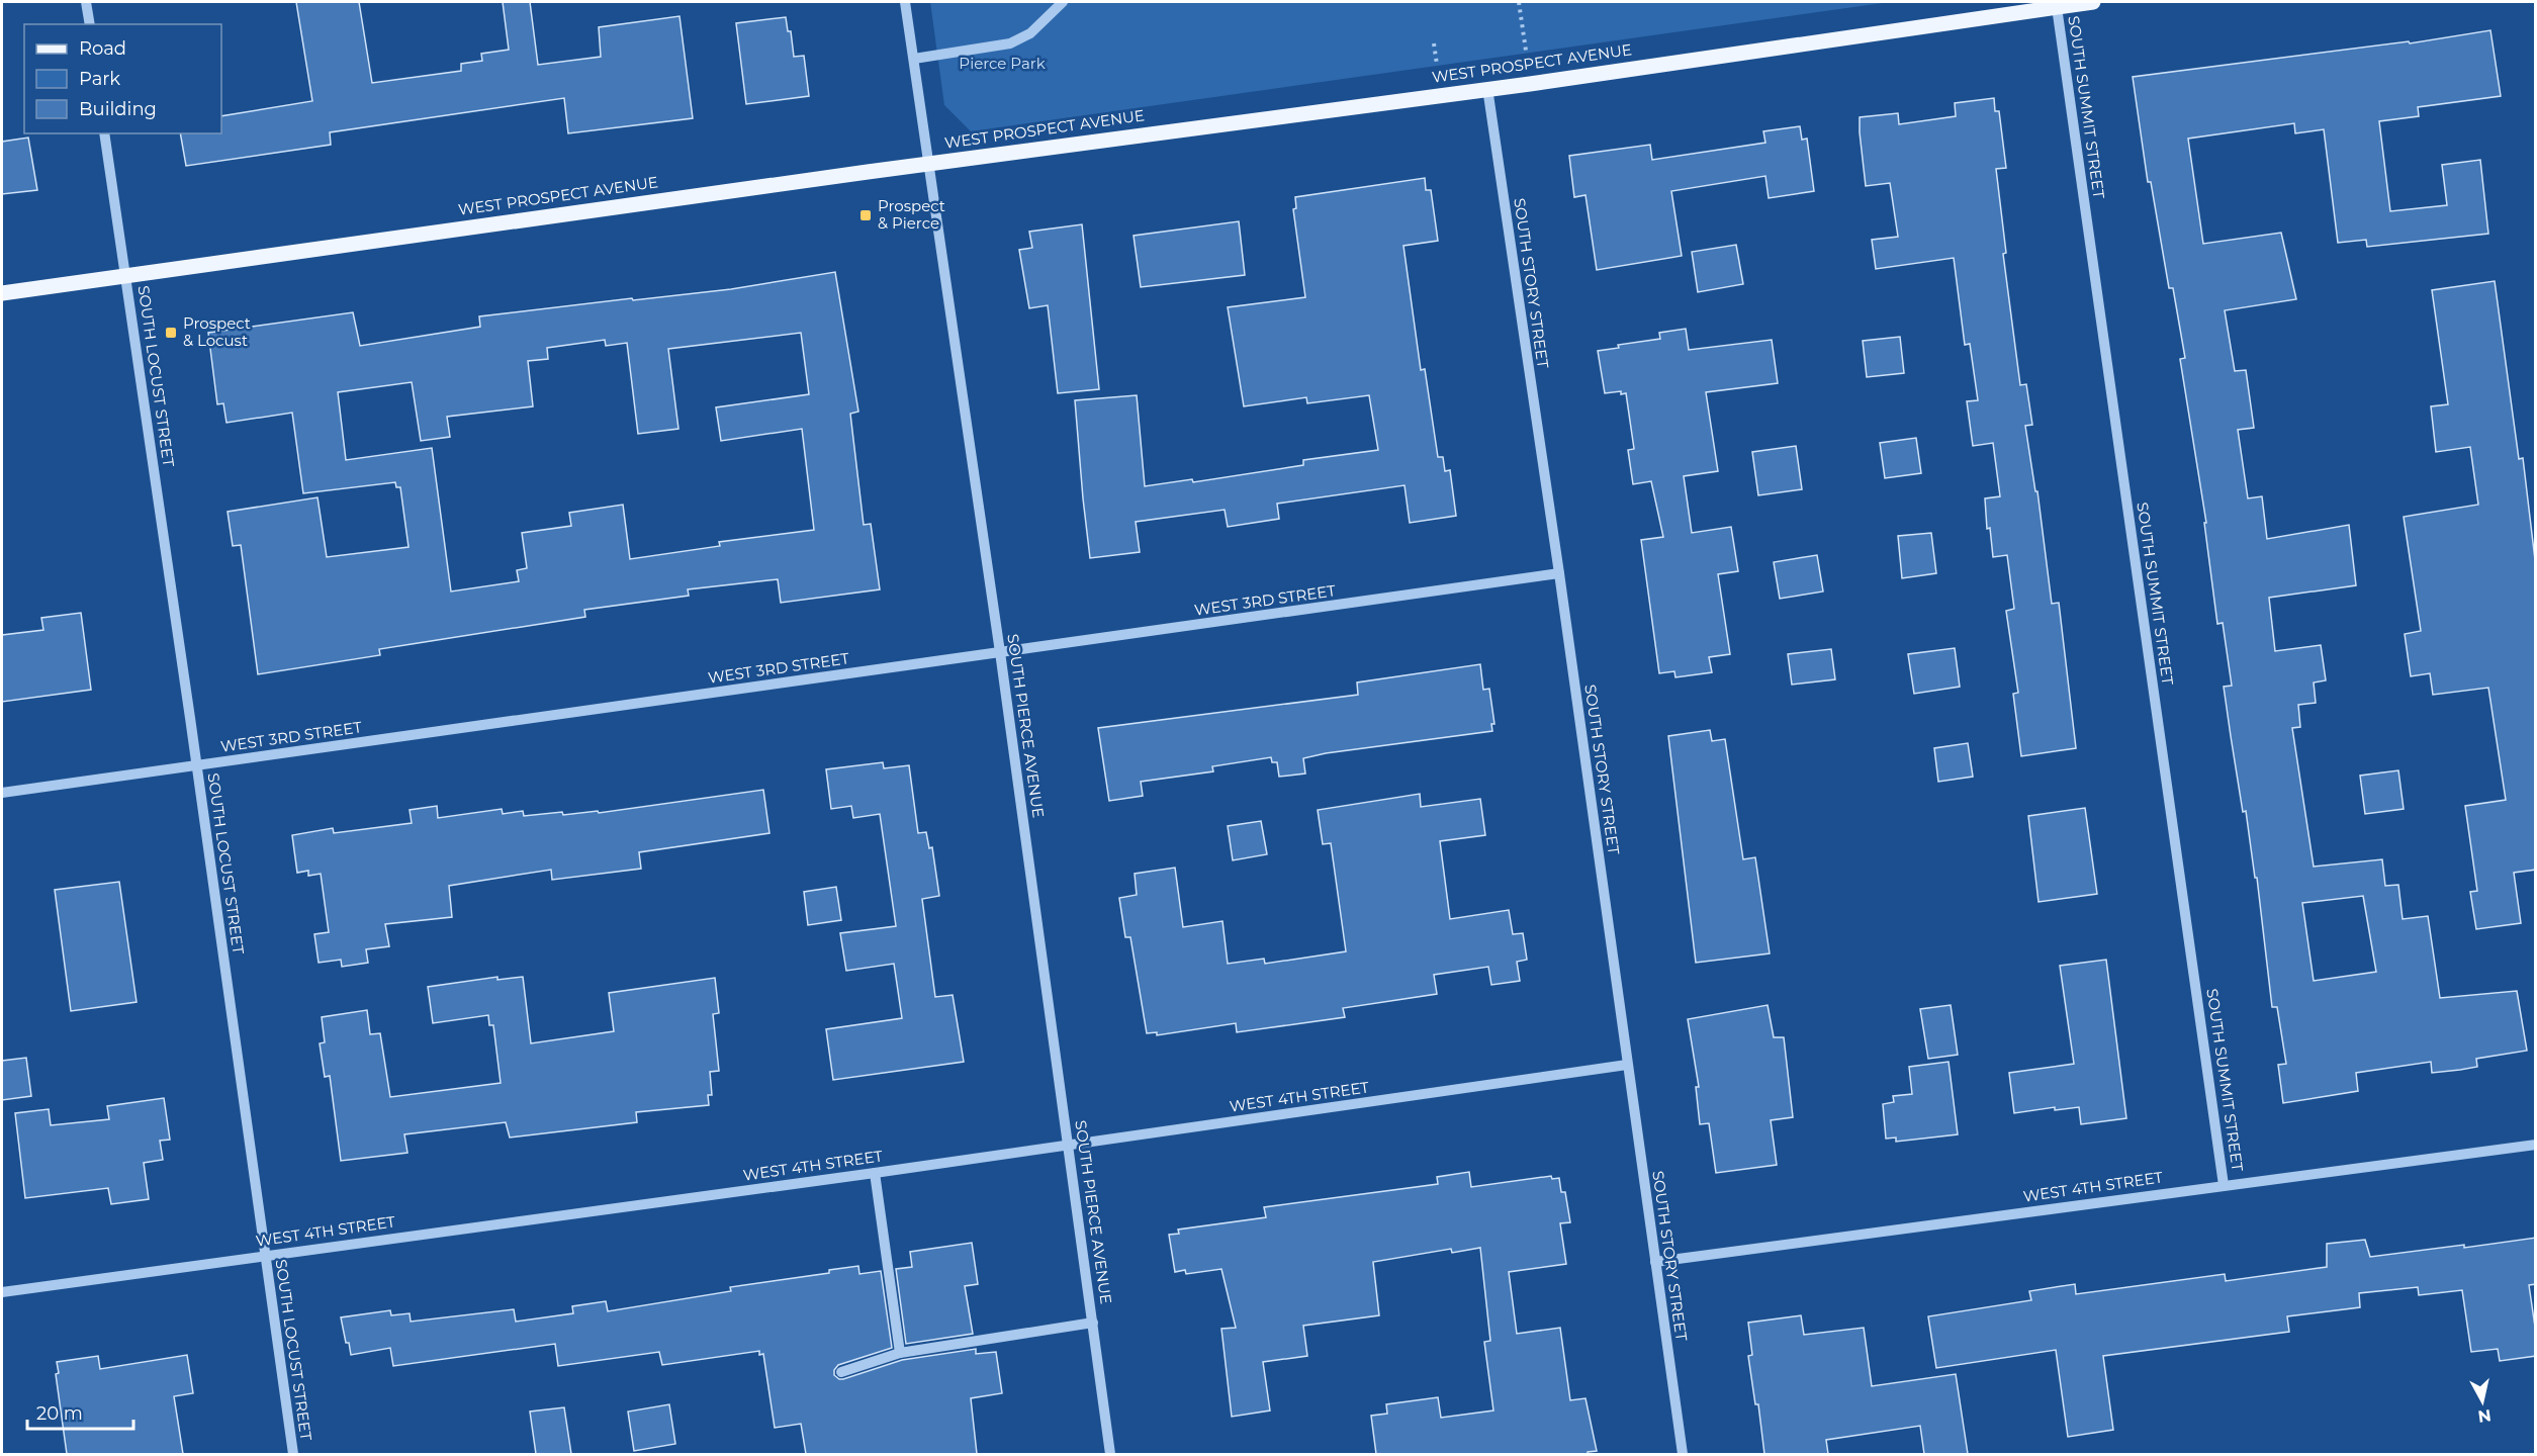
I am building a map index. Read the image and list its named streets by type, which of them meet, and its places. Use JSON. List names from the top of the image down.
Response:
{
  "streets": {
    "main road": ["WEST PROSPECT AVENUE"],
    "street": [
      "SOUTH SUMMIT STREET",
      "SOUTH STORY STREET",
      "SOUTH LOCUST STREET",
      "WEST 3RD STREET",
      "SOUTH PIERCE AVENUE",
      "WEST 4TH STREET"
    ]
  },
  "crossings": [
    ["WEST PROSPECT AVENUE", "SOUTH SUMMIT STREET"],
    ["WEST PROSPECT AVENUE", "SOUTH STORY STREET"],
    ["WEST PROSPECT AVENUE", "SOUTH LOCUST STREET"],
    ["WEST PROSPECT AVENUE", "SOUTH PIERCE AVENUE"],
    ["SOUTH SUMMIT STREET", "WEST 4TH STREET"],
    ["SOUTH STORY STREET", "WEST 3RD STREET"],
    ["SOUTH STORY STREET", "WEST 4TH STREET"],
    ["SOUTH LOCUST STREET", "WEST 3RD STREET"],
    ["SOUTH LOCUST STREET", "WEST 4TH STREET"],
    ["WEST 3RD STREET", "SOUTH PIERCE AVENUE"],
    ["SOUTH PIERCE AVENUE", "WEST 4TH STREET"]
  ],
  "parks": ["Pierce Park"],
  "places": {
    "transit": ["Prospect & Pierce", "Prospect & Locust"]
  },
  "legend": ["Road", "Park", "Building"],
  "scale_bar": "20 m",
  "north": "bottom"
}
